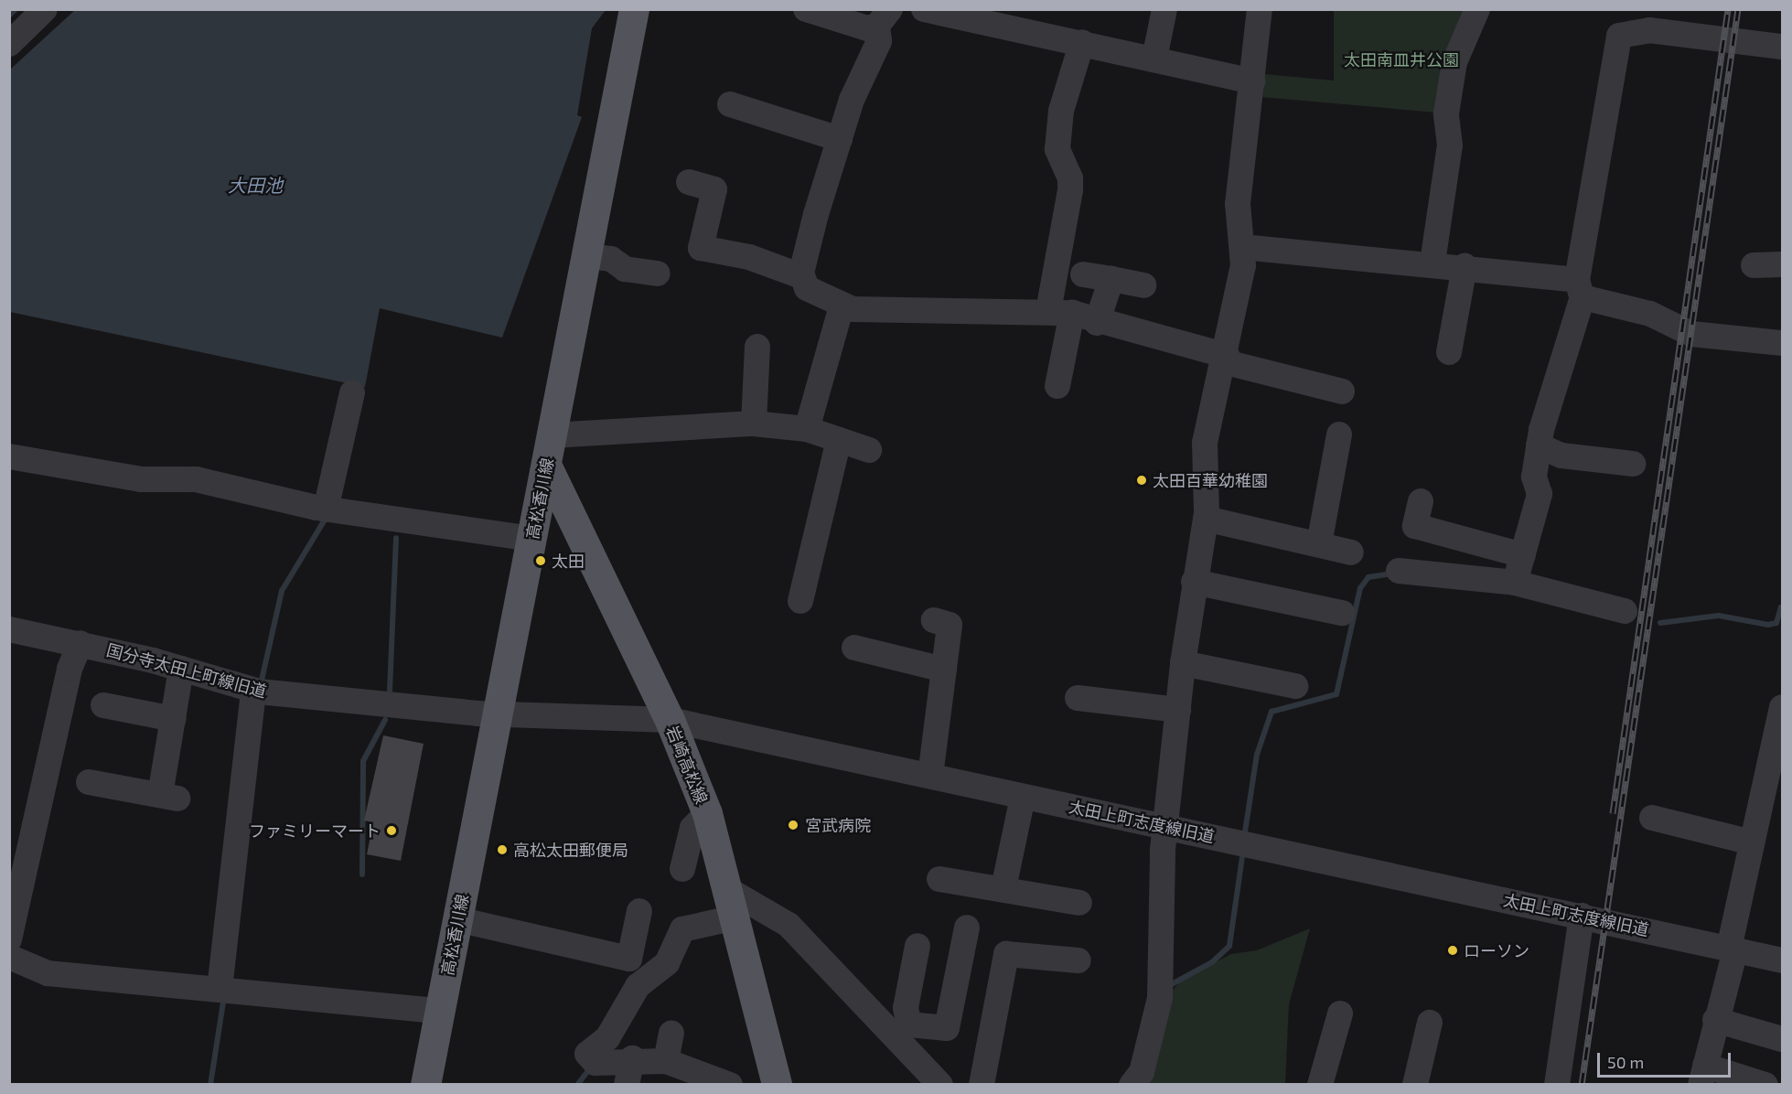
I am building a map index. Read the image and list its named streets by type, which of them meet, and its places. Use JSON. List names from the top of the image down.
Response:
{
  "streets": {
    "main road": ["高松香川線", "岩崎高松線"],
    "street": ["国分寺太田上町線旧道", "太田上町志度線旧道"]
  },
  "crossings": [
    ["高松香川線", "国分寺太田上町線旧道"],
    ["高松香川線", "岩崎高松線"],
    ["高松香川線", "太田上町志度線旧道"],
    ["国分寺太田上町線旧道", "太田上町志度線旧道"],
    ["岩崎高松線", "太田上町志度線旧道"]
  ],
  "water": ["大田池"],
  "parks": ["太田南皿井公園"],
  "places": [
    "太田百華幼稚園",
    "太田",
    "宮武病院",
    "ファミリーマート",
    "高松太田郵便局",
    "ローソン"
  ],
  "scale_bar": "50 m"
}
